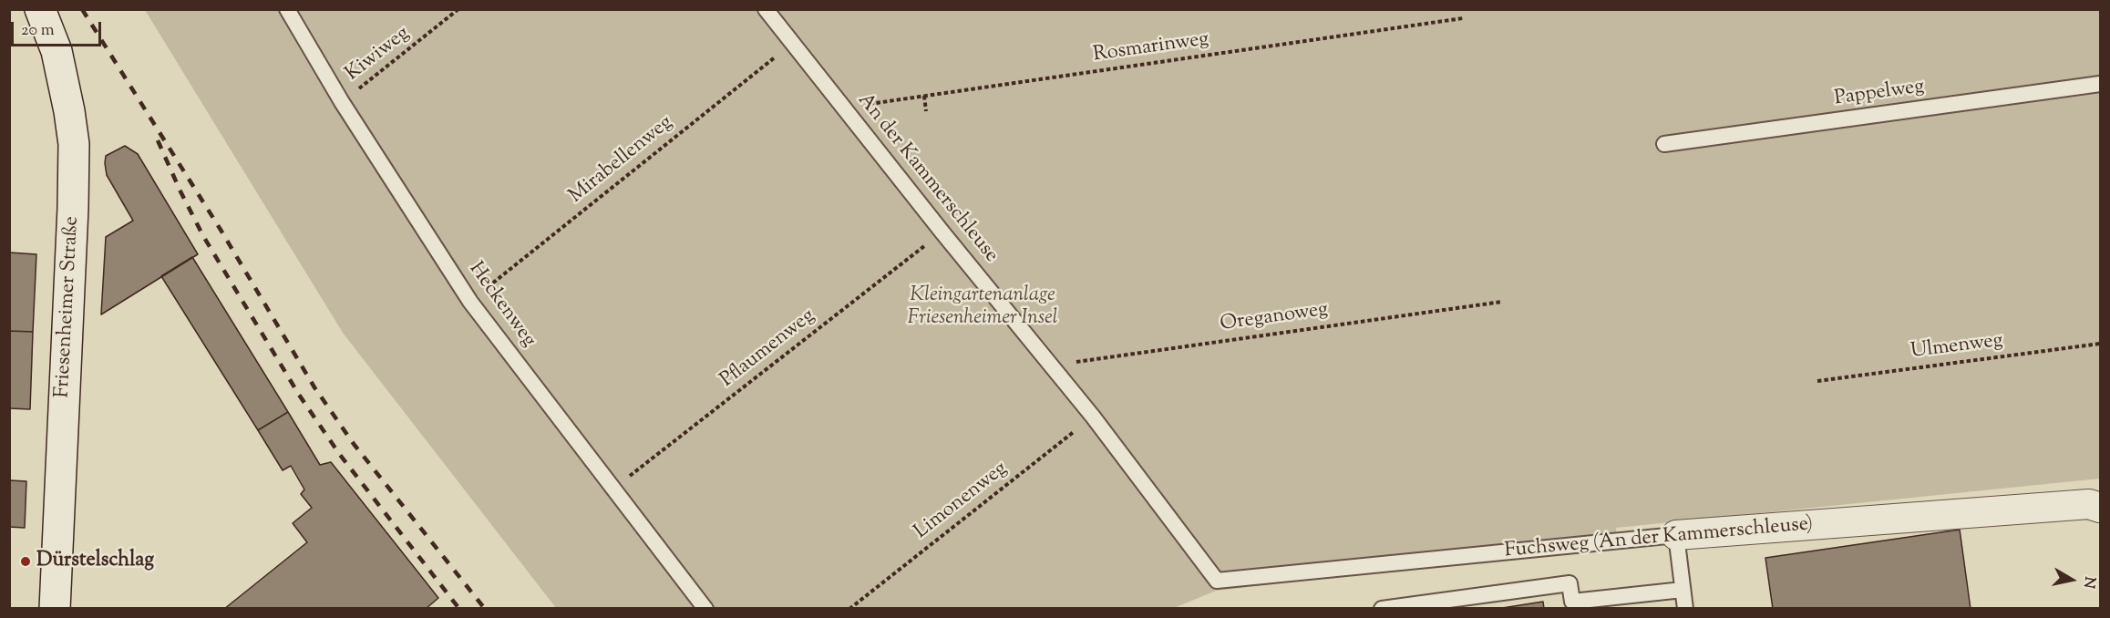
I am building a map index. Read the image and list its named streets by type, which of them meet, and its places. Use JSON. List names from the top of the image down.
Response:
{
  "streets": {
    "street": ["Friesenheimer Straße", "Fuchsweg (An der Kammerschleuse)"],
    "lane": ["Pappelweg", "An der Kammerschleuse", "Heckenweg"],
    "path": [
      "Rosmarinweg",
      "Kiwiweg",
      "Mirabellenweg",
      "Oreganoweg",
      "Ulmenweg",
      "Pflaumenweg",
      "Limonenweg"
    ]
  },
  "crossings": [
    ["Rosmarinweg", "An der Kammerschleuse"],
    ["Kiwiweg", "Heckenweg"],
    ["Mirabellenweg", "An der Kammerschleuse"],
    ["Mirabellenweg", "Heckenweg"],
    ["An der Kammerschleuse", "Oreganoweg"],
    ["An der Kammerschleuse", "Pflaumenweg"],
    ["An der Kammerschleuse", "Limonenweg"],
    ["An der Kammerschleuse", "Fuchsweg (An der Kammerschleuse)"],
    ["Heckenweg", "Pflaumenweg"]
  ],
  "parks": ["Kleingartenanlage Friesenheimer Insel"],
  "places": ["Dürstelschlag"],
  "scale_bar": "20 m",
  "north": "right"
}
